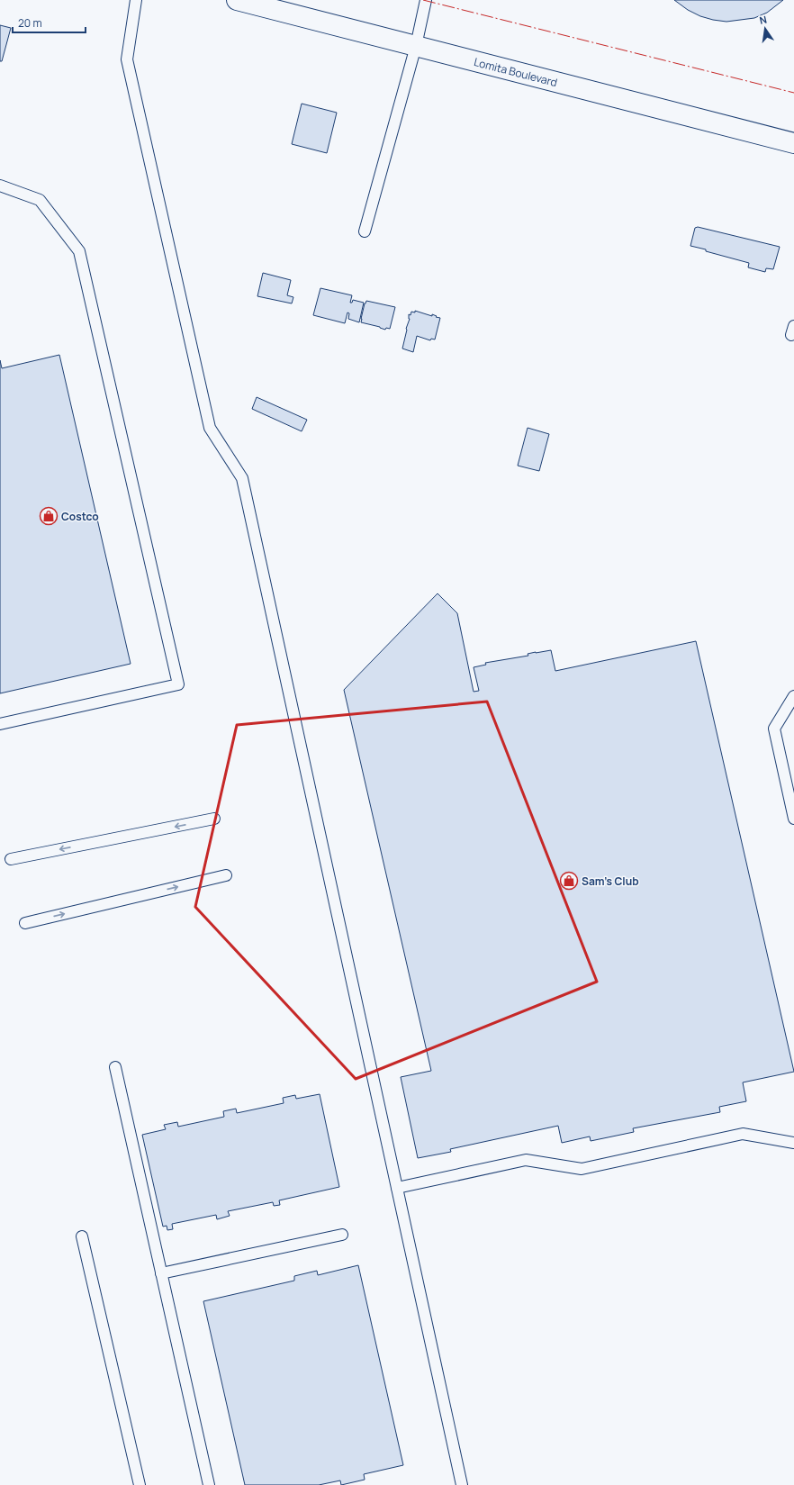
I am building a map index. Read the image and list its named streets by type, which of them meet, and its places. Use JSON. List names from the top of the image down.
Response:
{
  "streets": {
    "main road": ["Lomita Boulevard"]
  },
  "places": {
    "shop": ["Costco", "Sam's Club"]
  },
  "scale_bar": "20 m",
  "north": "top"
}
